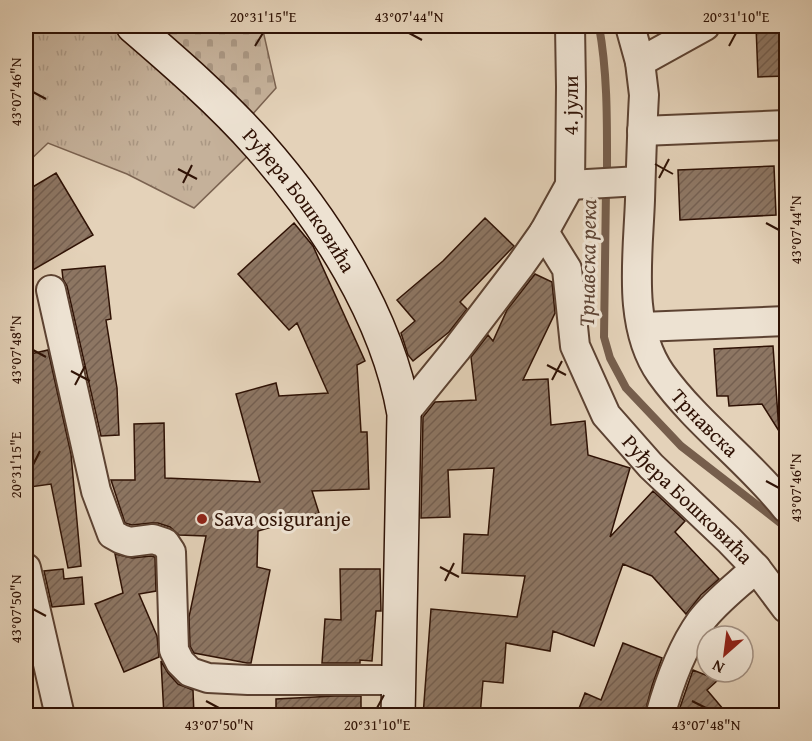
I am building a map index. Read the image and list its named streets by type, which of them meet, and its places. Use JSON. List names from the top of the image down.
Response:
{
  "streets": {
    "main road": ["Руђера Бошковића"],
    "street": ["4. јули", "Трнавска"]
  },
  "water": ["Трнавска река"],
  "places": ["Sava osiguranje"],
  "north": "bottom left",
  "coordinates": [
    "20°31'15\"E",
    "43°07'44\"N",
    "20°31'10\"E",
    "43°07'46\"N",
    "43°07'48\"N",
    "43°07'50\"N"
  ]
}
